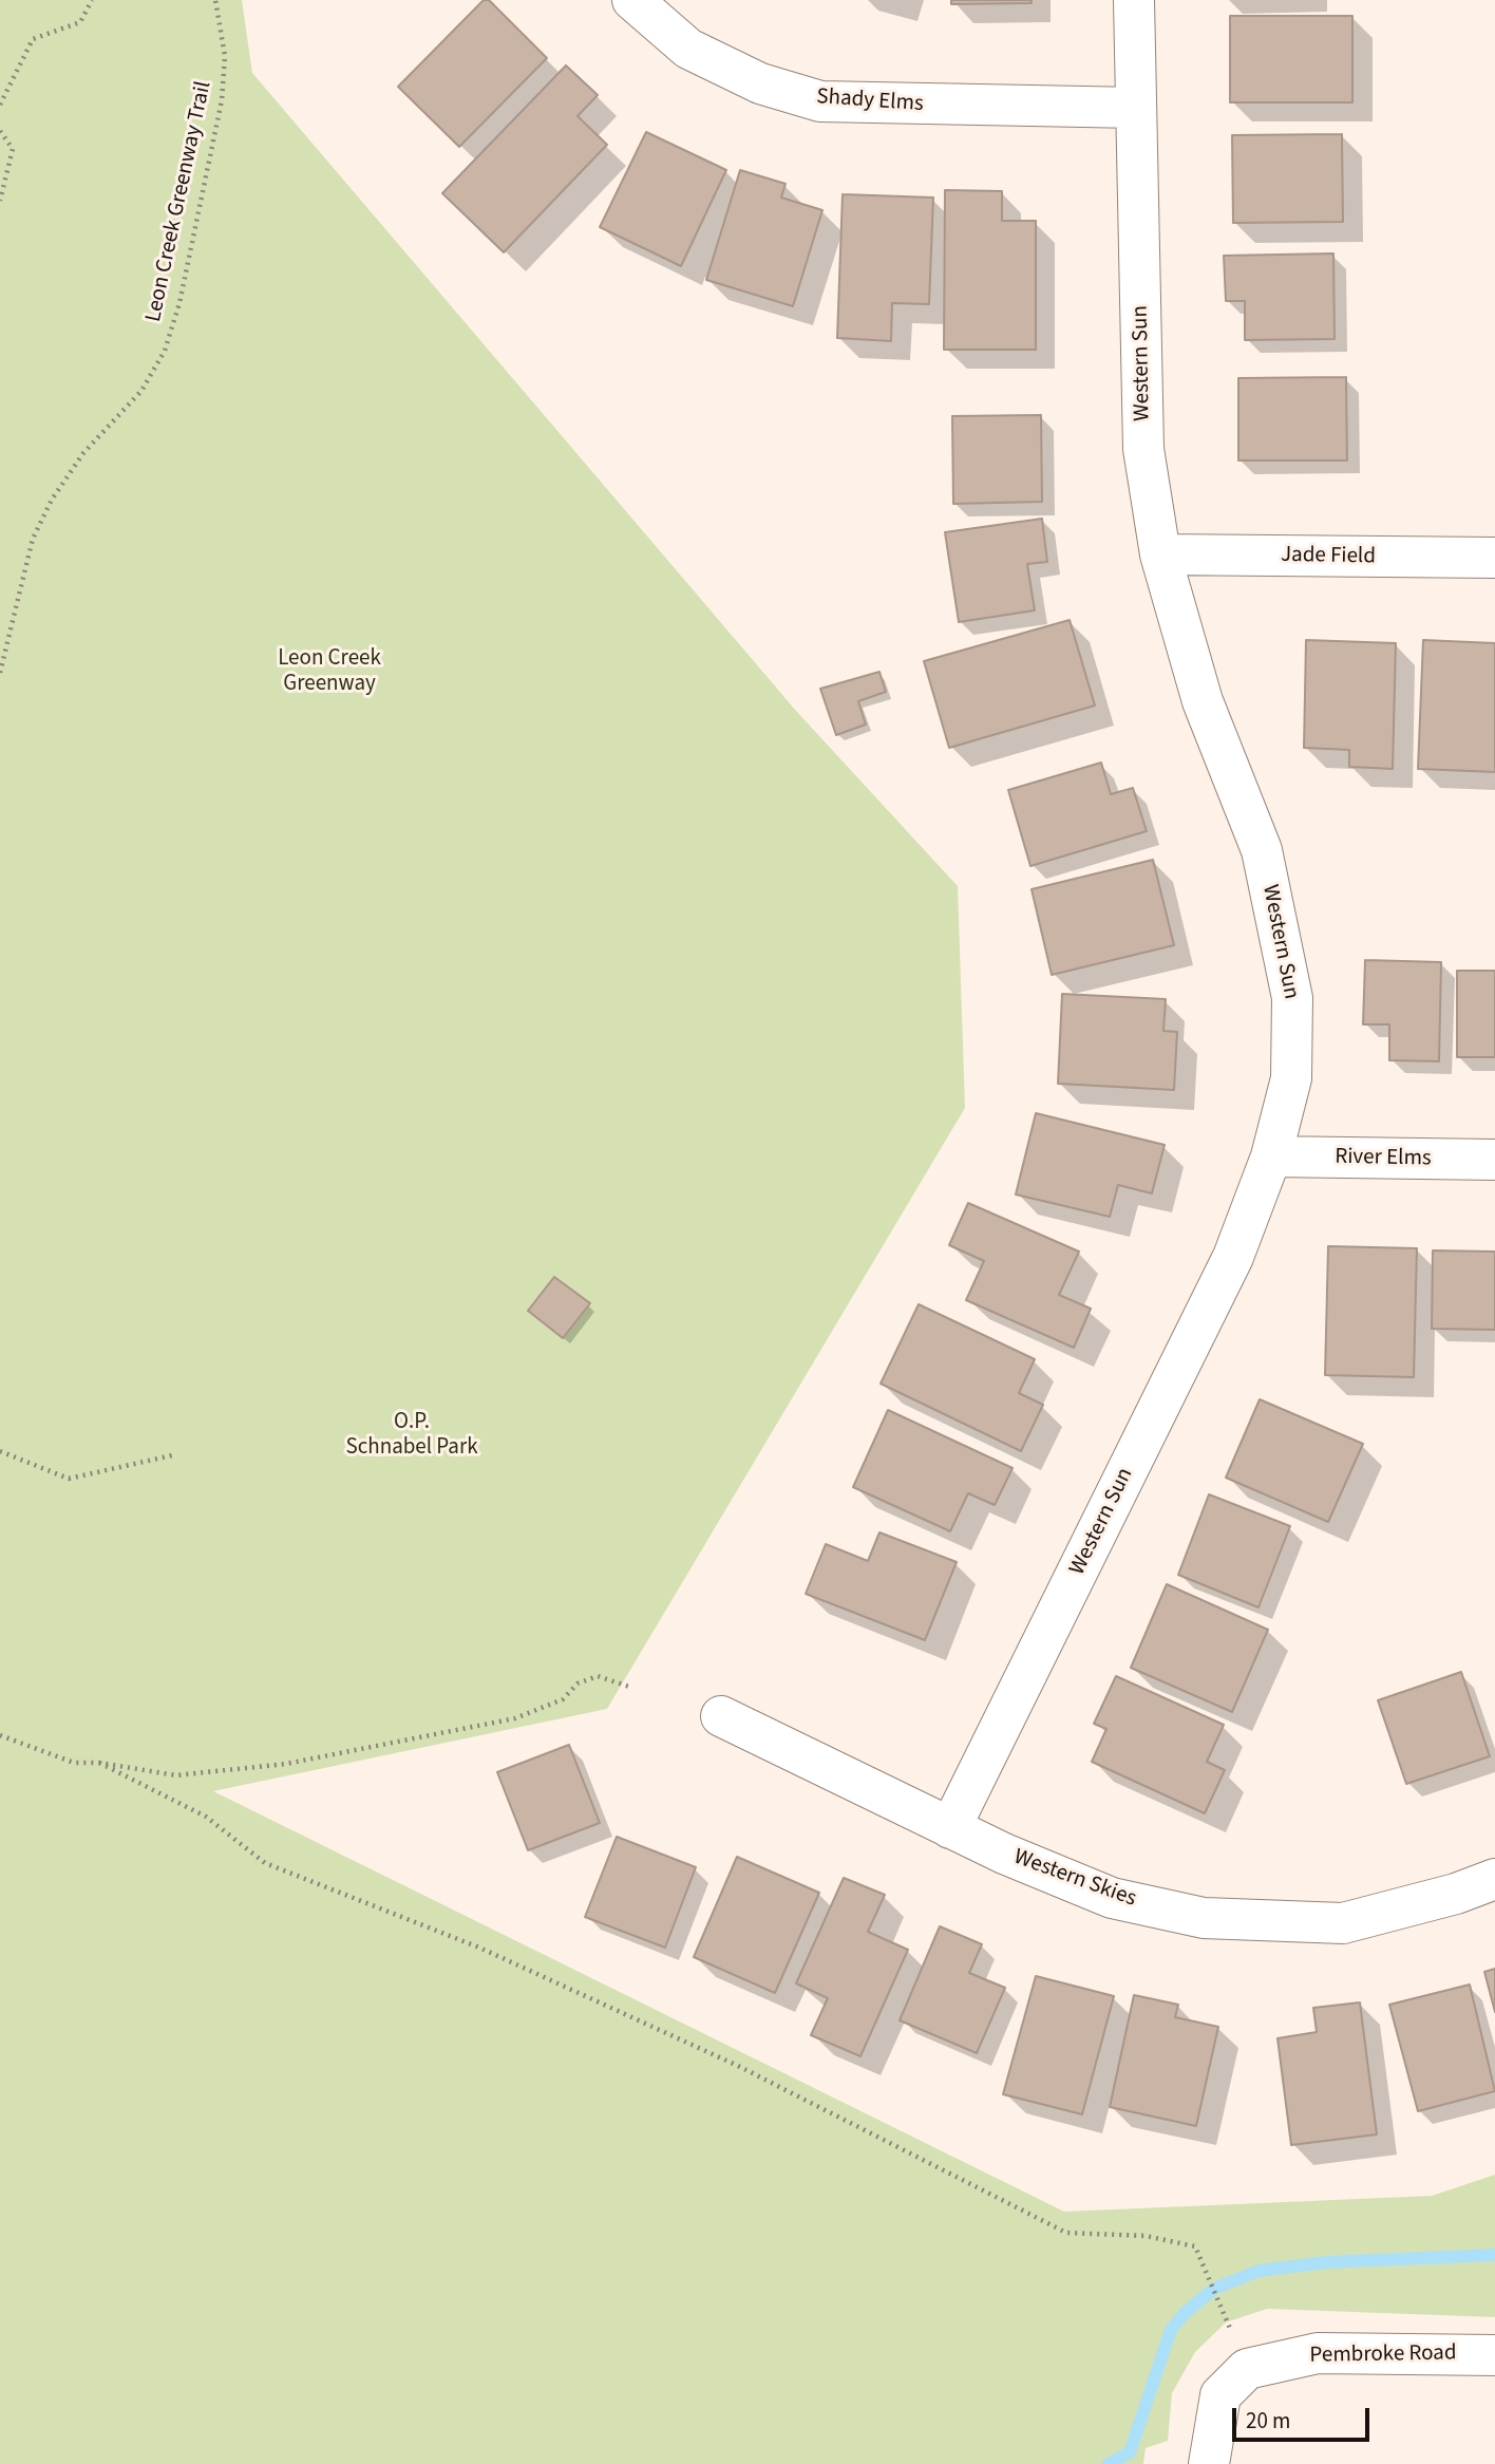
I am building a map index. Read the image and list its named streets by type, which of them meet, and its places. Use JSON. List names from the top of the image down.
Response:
{
  "streets": {
    "street": [
      "Shady Elms",
      "Western Sun",
      "Jade Field",
      "River Elms",
      "Western Skies",
      "Pembroke Road"
    ],
    "path": ["Leon Creek Greenway Trail"]
  },
  "crossings": [
    ["Shady Elms", "Western Sun"],
    ["Western Sun", "Jade Field"],
    ["Western Sun", "River Elms"],
    ["Western Sun", "Western Skies"]
  ],
  "parks": ["Leon Creek Greenway", "O.P. Schnabel Park"],
  "scale_bar": "20 m"
}
